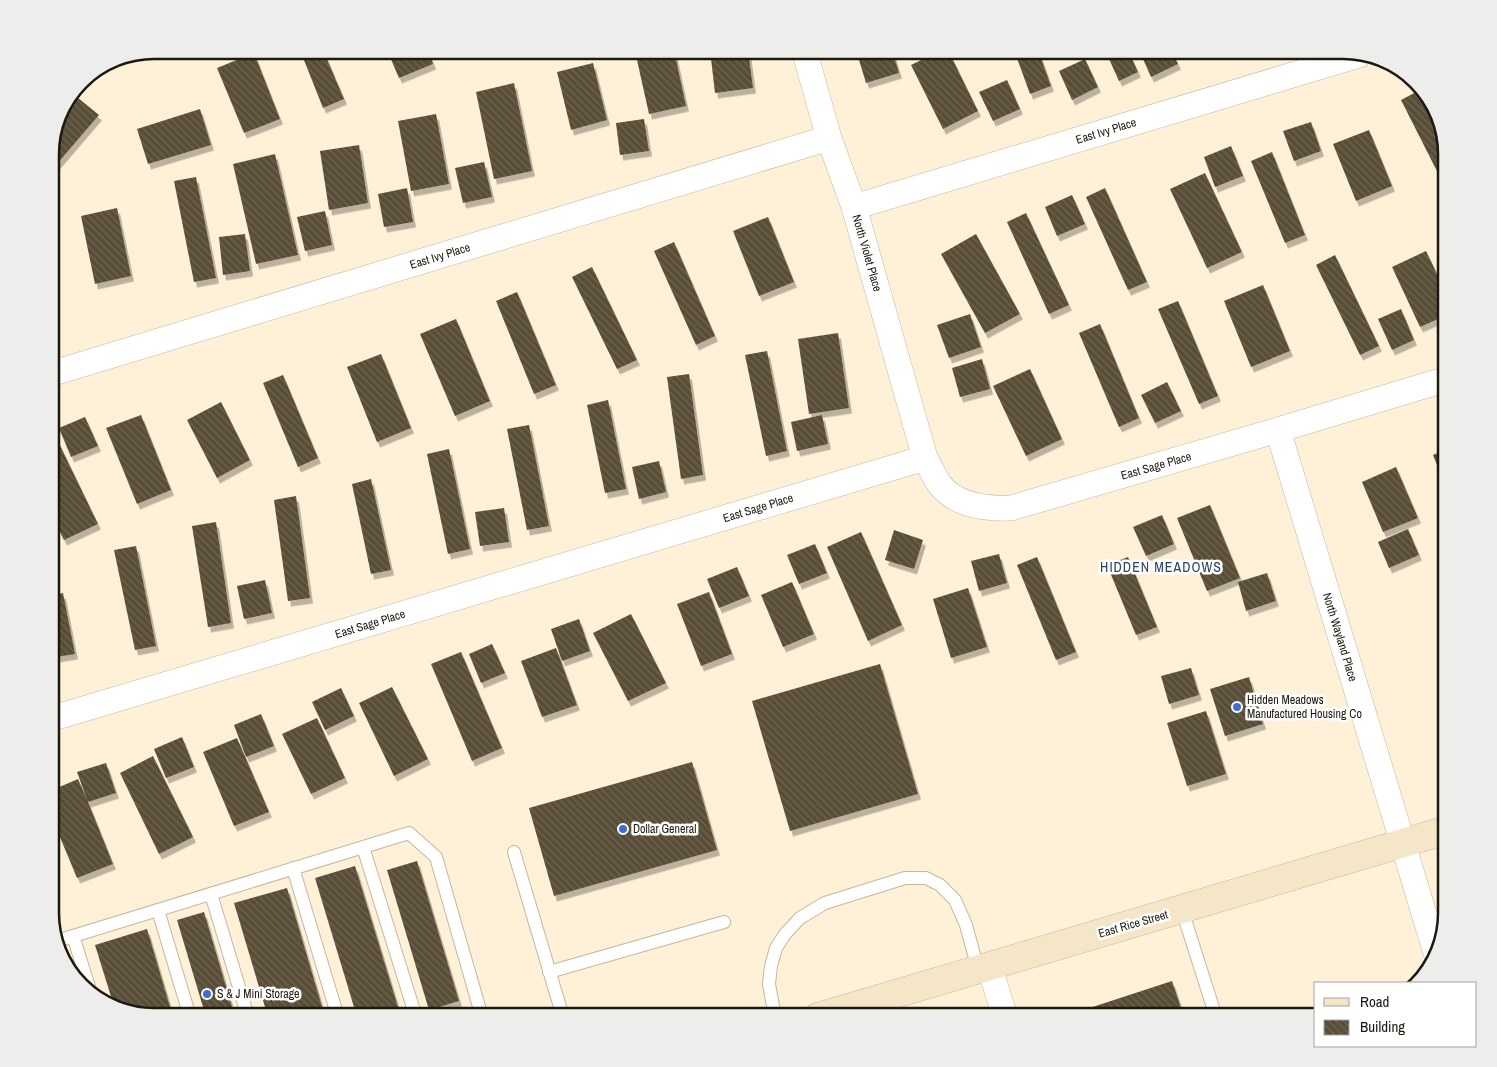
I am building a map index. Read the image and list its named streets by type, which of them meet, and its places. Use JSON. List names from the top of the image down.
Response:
{
  "streets": {
    "main road": ["East Rice Street"],
    "street": [
      "East Ivy Place",
      "North Violet Place",
      "East Sage Place",
      "North Wayland Place"
    ]
  },
  "crossings": [
    ["East Ivy Place", "North Violet Place"],
    ["North Violet Place", "East Sage Place"],
    ["East Sage Place", "North Wayland Place"],
    ["North Wayland Place", "East Rice Street"]
  ],
  "districts": ["HIDDEN MEADOWS"],
  "places": ["Hidden Meadows Manufactured Housing Co", "Dollar General", "S & J Mini Storage"],
  "legend": ["Road", "Building"]
}
